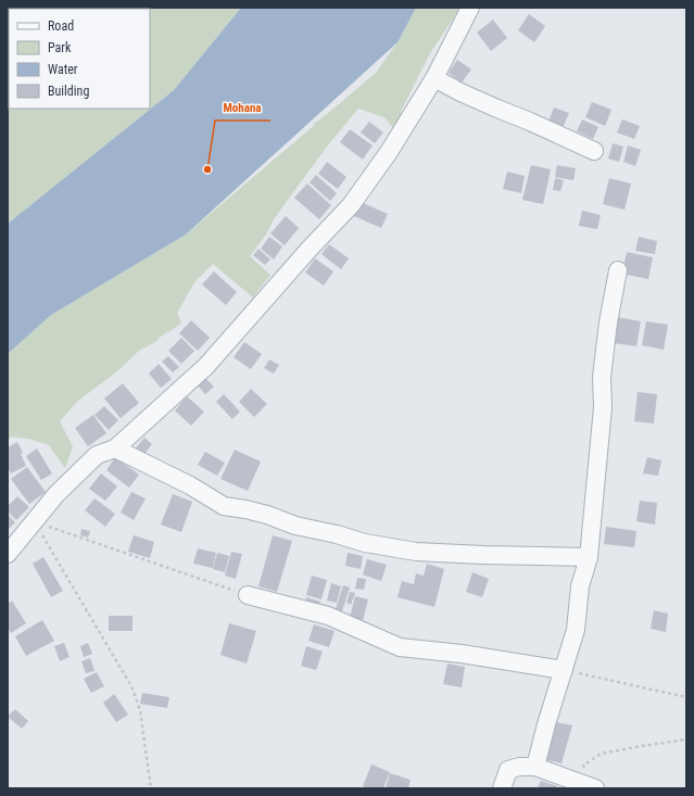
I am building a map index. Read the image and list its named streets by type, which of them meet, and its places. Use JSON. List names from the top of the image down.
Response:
{
  "places": ["Mohana"],
  "legend": [
    "Road",
    "Park",
    "Water",
    "Building"
  ]
}
